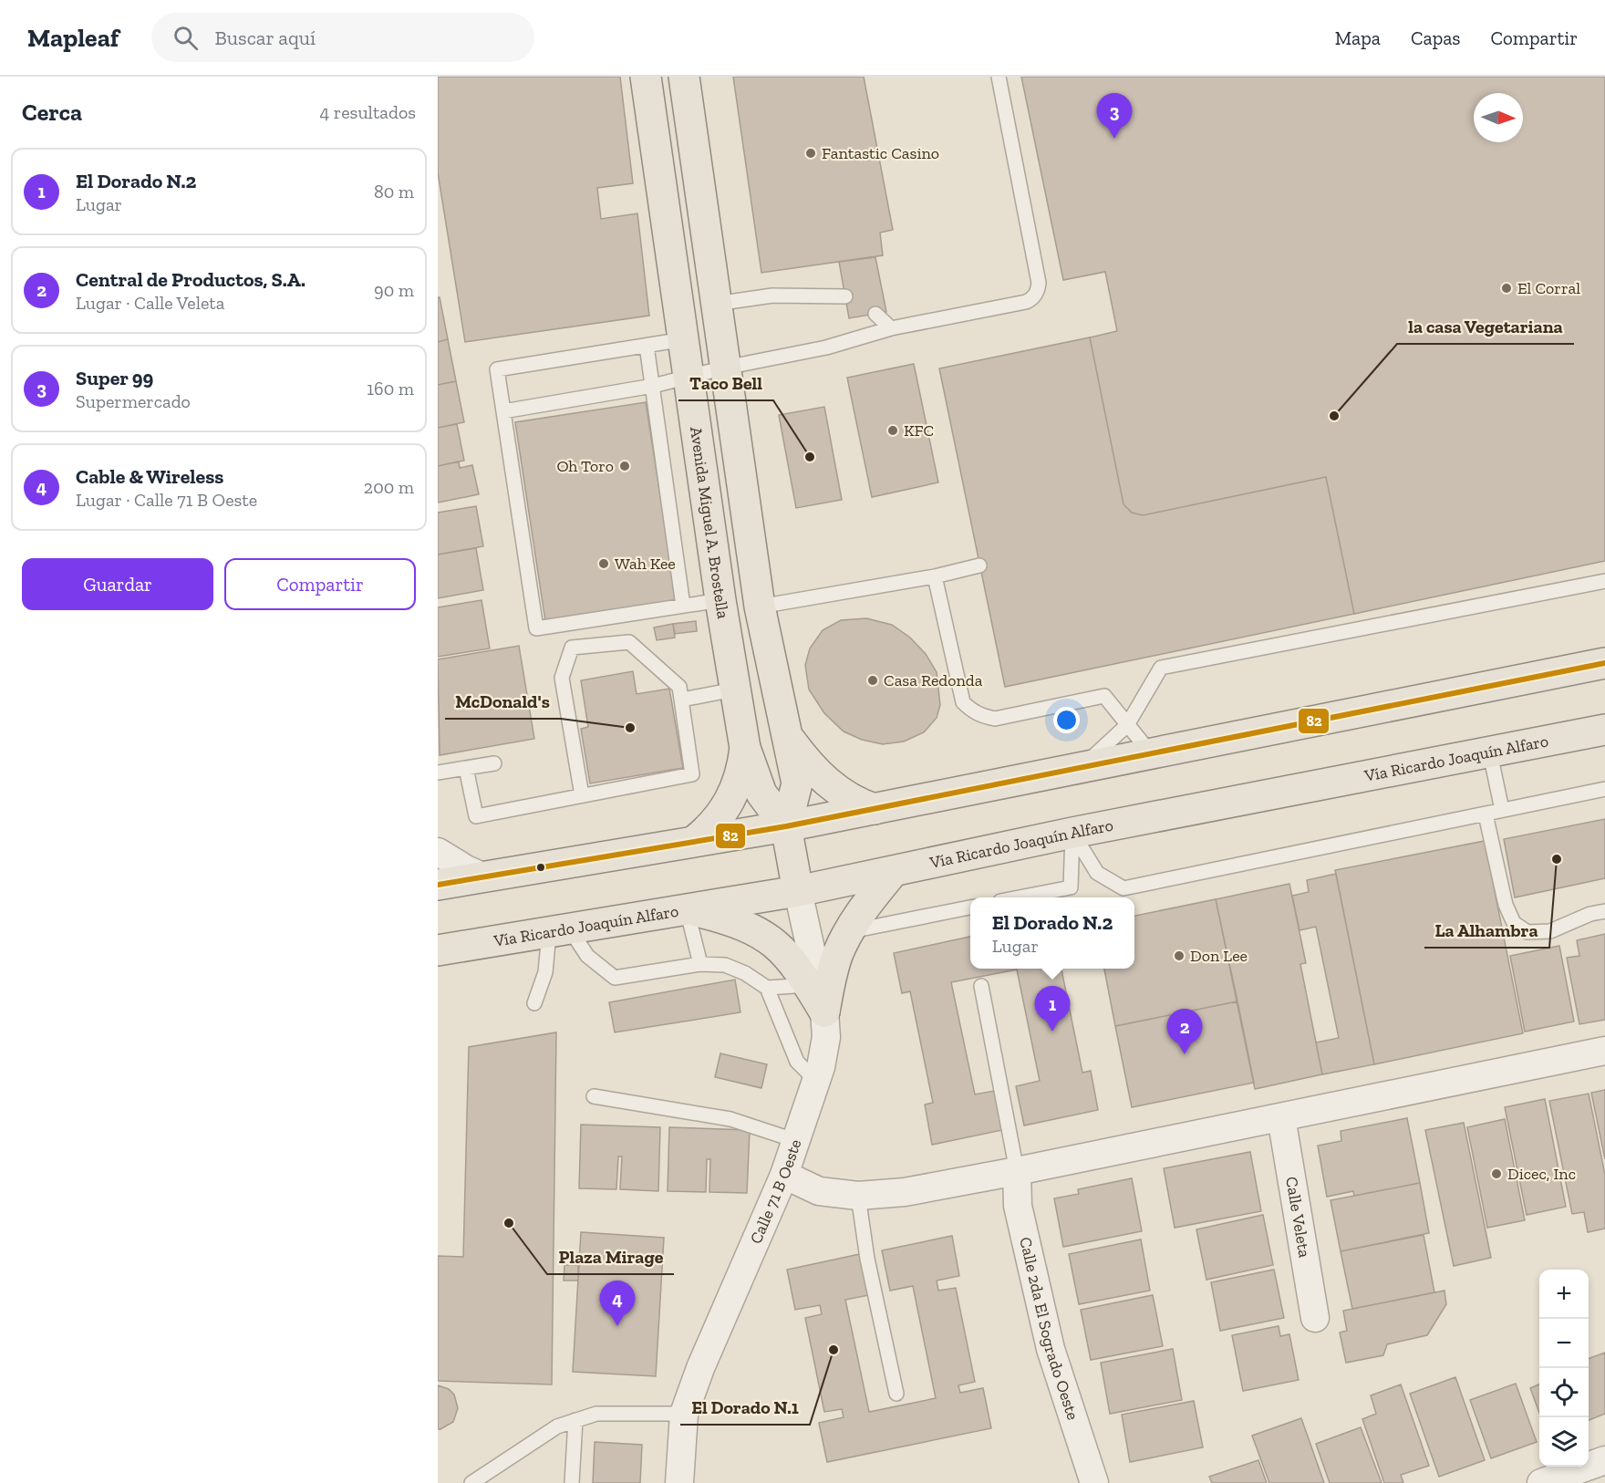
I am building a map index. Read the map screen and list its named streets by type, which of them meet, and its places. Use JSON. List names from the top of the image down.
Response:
{
  "streets": {
    "main road": ["Avenida Miguel A. Brostella", "Vía Ricardo Joaquín Alfaro"],
    "street": ["Calle 71 B Oeste", "Calle Veleta", "Calle 2da El Sogrado Oeste"]
  },
  "crossings": [
    ["Avenida Miguel A. Brostella", "Vía Ricardo Joaquín Alfaro"],
    ["Avenida Miguel A. Brostella", "Calle 71 B Oeste"],
    ["Vía Ricardo Joaquín Alfaro", "Calle 71 B Oeste"]
  ],
  "places": [
    "Fantastic Casino",
    "El Corral",
    "la casa Vegetariana",
    "KFC",
    "Taco Bell",
    "Oh Toro",
    "Wah Kee",
    "Casa Redonda",
    "McDonald's",
    "La Alhambra",
    "Don Lee",
    "Dicec, Inc",
    "Plaza Mirage",
    "El Dorado N.1"
  ],
  "lines": ["transit line 82"],
  "north": "right",
  "page": {
    "header": "Mapleaf",
    "search": "Buscar aquí",
    "nav": ["Mapa", "Capas", "Compartir"],
    "heading": ["Cerca", "4 resultados"],
    "pins": [
      "3",
      "1",
      "2",
      "4"
    ],
    "list": [
      {
        "mark": "1",
        "name": "El Dorado N.2",
        "note": "Lugar",
        "value": "80 m"
      },
      {
        "mark": "2",
        "name": "Central de Productos, S.A.",
        "note": "Lugar · Calle Veleta",
        "value": "90 m"
      },
      {
        "mark": "3",
        "name": "Super 99",
        "note": "Supermercado",
        "value": "160 m"
      },
      {
        "mark": "4",
        "name": "Cable & Wireless",
        "note": "Lugar · Calle 71 B Oeste",
        "value": "200 m"
      }
    ],
    "buttons": ["Guardar", "Compartir"],
    "popup": ["El Dorado N.2", "Lugar"],
    "map_buttons": ["+", "−"]
  }
}
